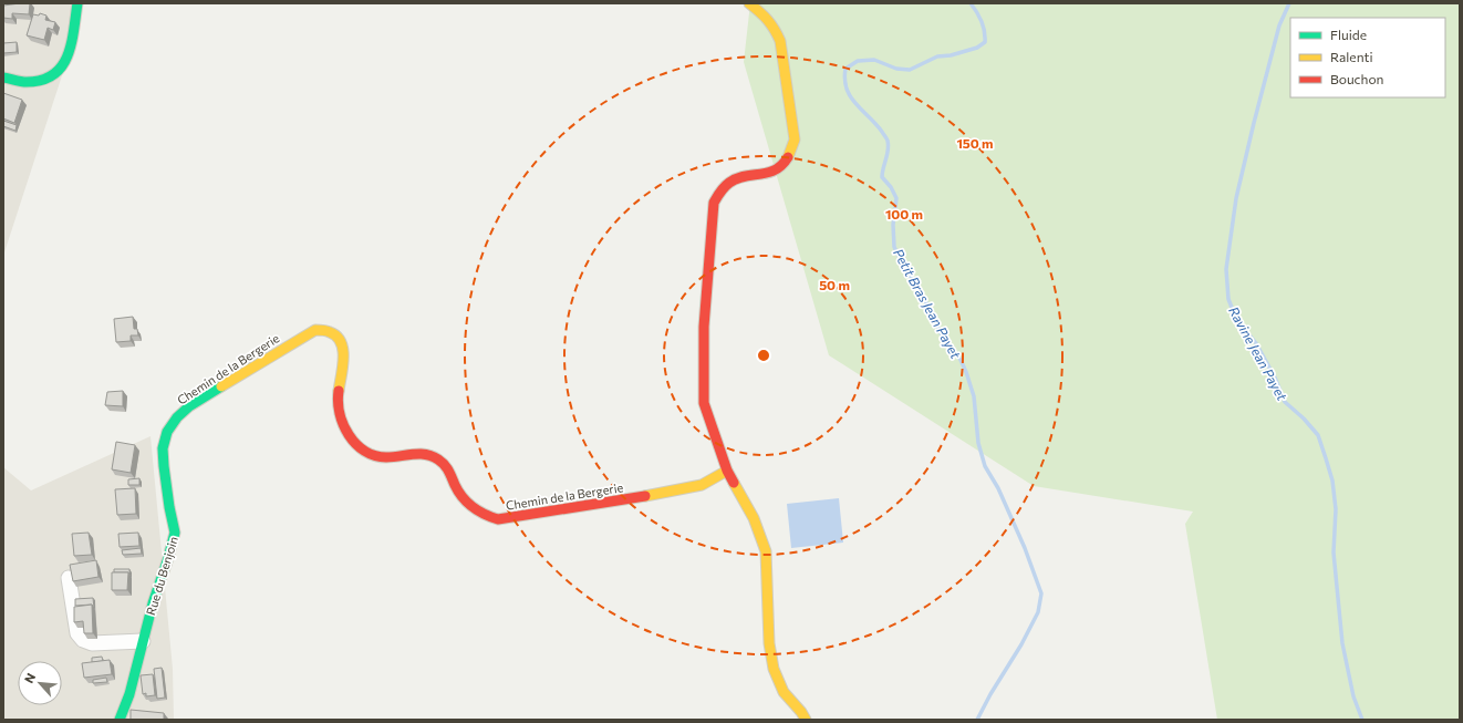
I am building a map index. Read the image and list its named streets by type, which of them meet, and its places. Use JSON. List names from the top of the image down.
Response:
{
  "streets": {
    "street": ["Chemin de la Bergerie", "Rue du Benjoin"]
  },
  "crossings": [
    ["Chemin de la Bergerie", "Rue du Benjoin"]
  ],
  "water": ["Petit Bras Jean Payet", "Ravine Jean Payet"],
  "legend": ["Fluide", "Ralenti", "Bouchon"],
  "north": "top left",
  "rings": ["150 m", "100 m", "50 m"]
}
